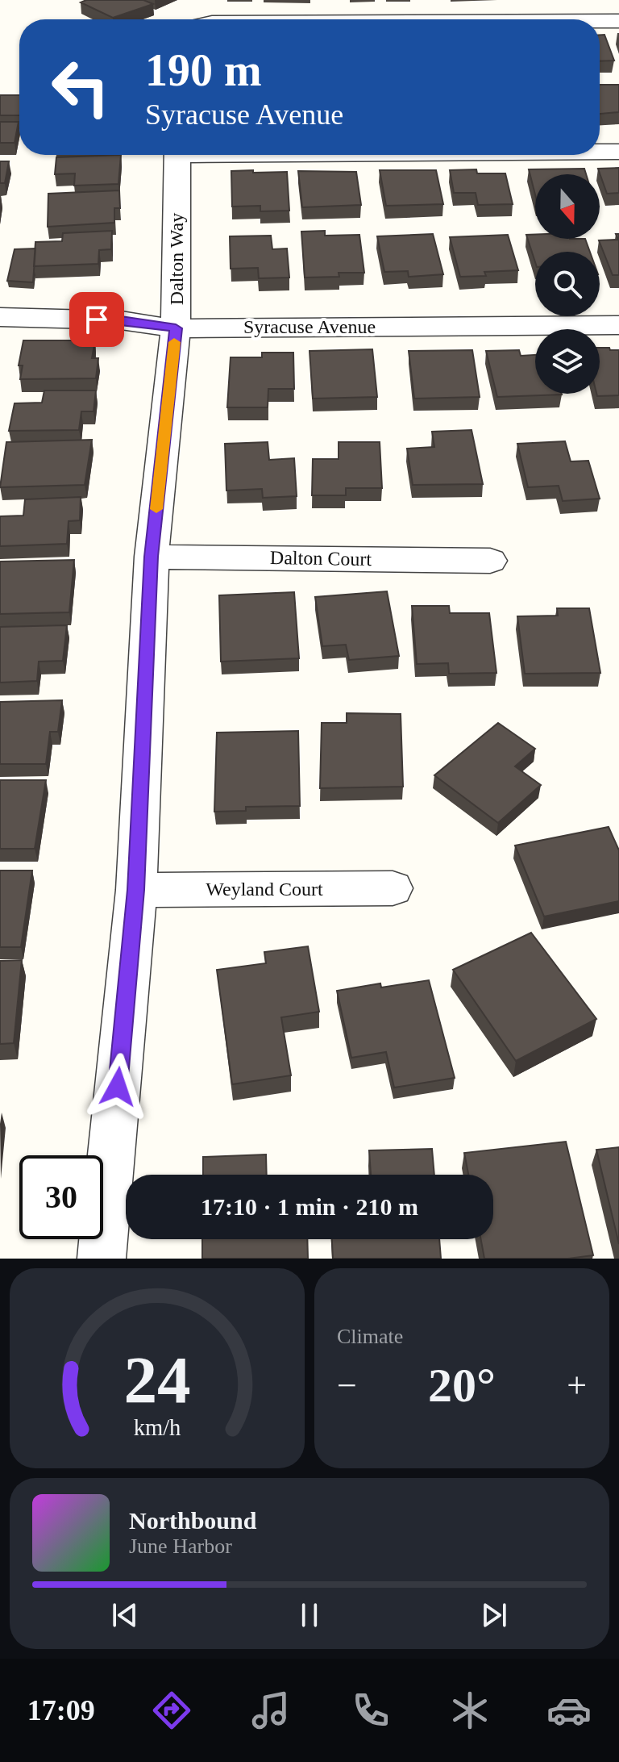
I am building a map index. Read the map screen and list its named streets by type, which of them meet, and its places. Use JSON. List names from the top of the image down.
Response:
{
  "streets": {
    "street": [
      "Dalton Way",
      "Syracuse Avenue",
      "Dalton Court",
      "Weyland Court"
    ]
  },
  "crossings": [
    ["Dalton Way", "Syracuse Avenue"],
    ["Dalton Way", "Dalton Court"],
    ["Dalton Way", "Weyland Court"]
  ],
  "north": "bottom",
  "page": {
    "turn": ["190 m", "Syracuse Avenue"],
    "limit": "30",
    "trip": "17:10 · 1 min · 210 m",
    "tile": "Climate",
    "heat": ["−", "20°", "+"],
    "song": ["Northbound", "June Harbor"],
    "tabs": "17:09",
    "gauge": ["24", "km/h"]
  }
}
